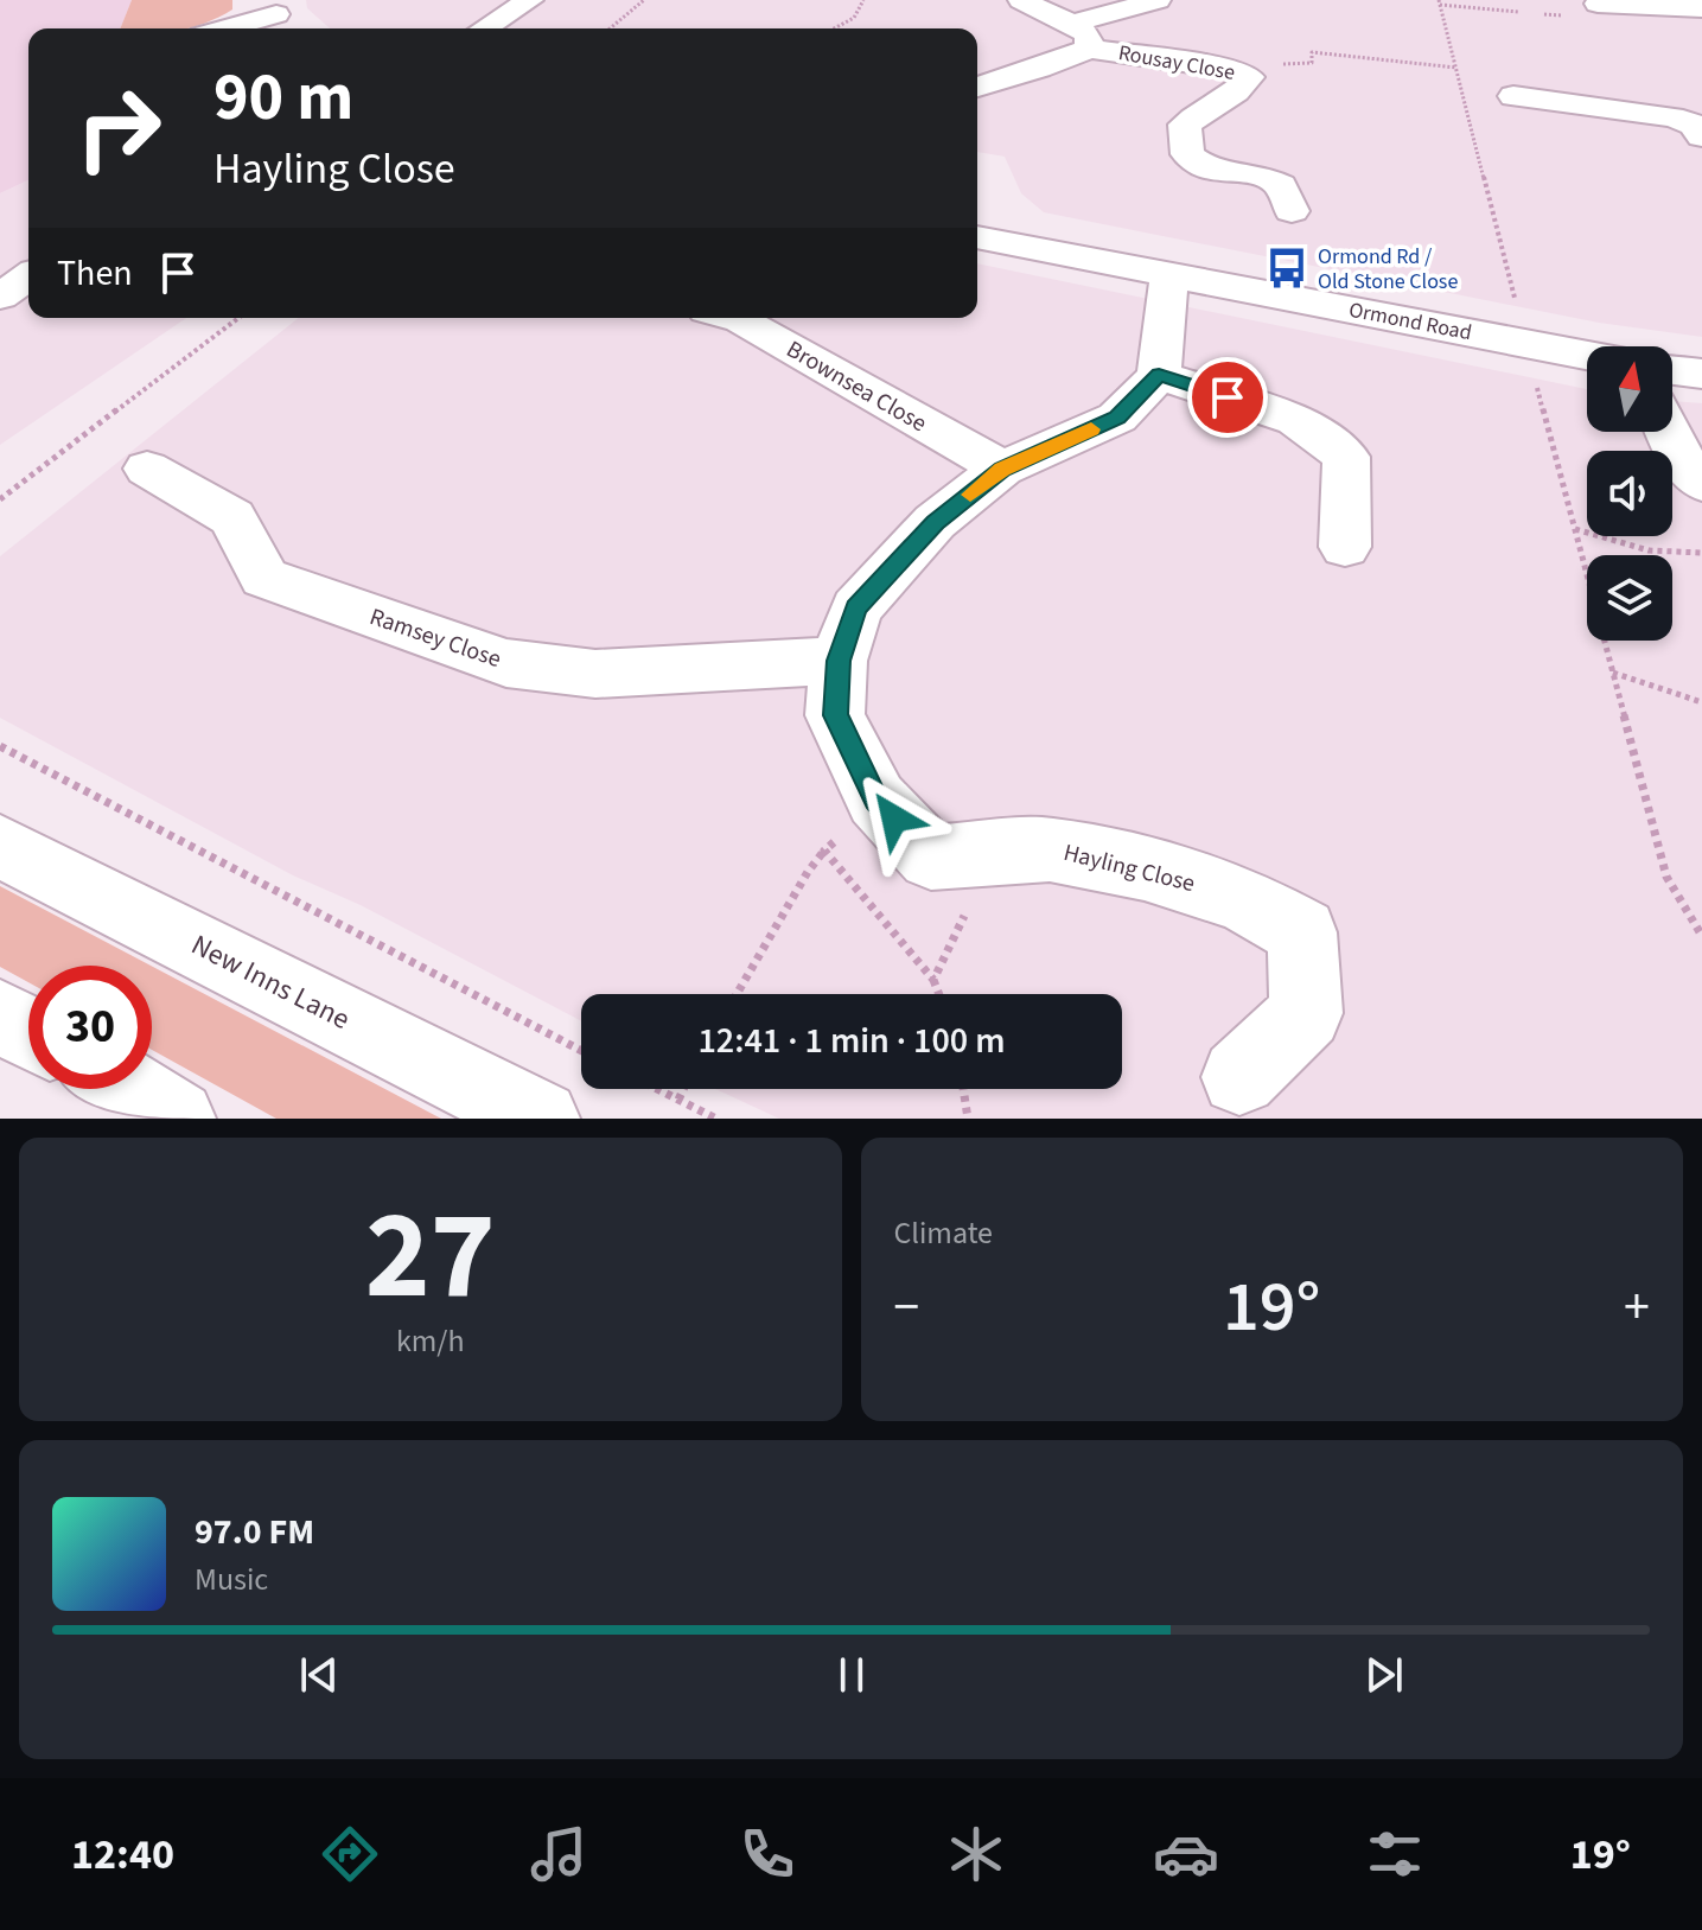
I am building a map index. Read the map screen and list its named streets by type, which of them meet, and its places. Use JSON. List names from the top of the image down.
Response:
{
  "streets": {
    "street": [
      "Rousay Close",
      "Ormond Road",
      "Brownsea Close",
      "Ramsey Close",
      "Hayling Close",
      "New Inns Lane"
    ]
  },
  "crossings": [
    ["Brownsea Close", "Hayling Close"],
    ["Ramsey Close", "Hayling Close"]
  ],
  "places": {
    "bus stop": ["Ormond Rd / Old Stone Close"]
  },
  "north": "top",
  "page": {
    "turn": ["90 m", "Hayling Close"],
    "then": "Then",
    "limit": "30",
    "trip": "12:41 · 1 min · 100 m",
    "tile": [
      ["27", "km/h"],
      "Climate"
    ],
    "heat": ["−", "19°", "+"],
    "song": ["97.0 FM", "Music"],
    "tabs": ["12:40", "19°"]
  }
}
